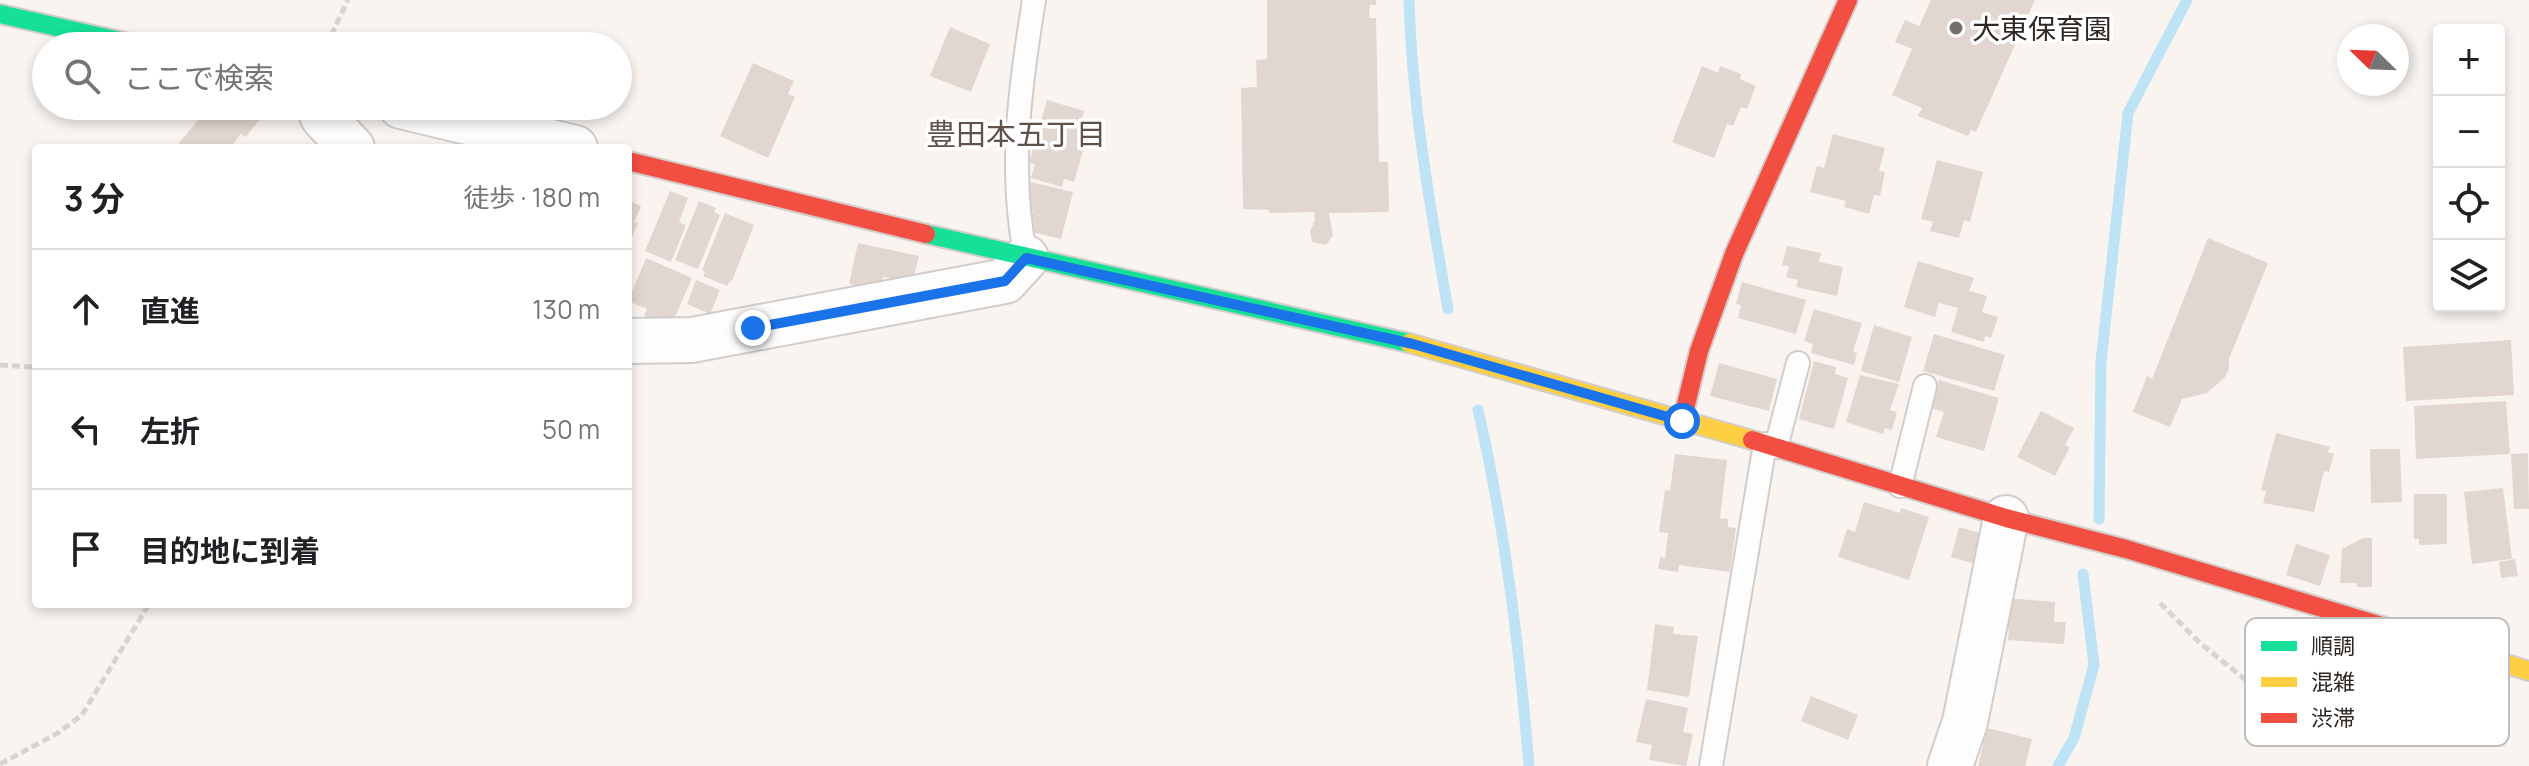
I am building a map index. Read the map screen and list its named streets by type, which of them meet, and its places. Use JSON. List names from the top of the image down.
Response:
{
  "districts": ["豊田本五丁目"],
  "places": ["大東保育園"],
  "legend": ["順調", "混雑", "渋滞"],
  "north": "top left",
  "page": {
    "map_buttons": ["+", "−"],
    "search": "ここで検索",
    "heading": ["3 分", "徒歩 · 180 m"],
    "list": [
      ["直進", "130 m"],
      ["左折", "50 m"],
      "目的地に到着"
    ]
  }
}
